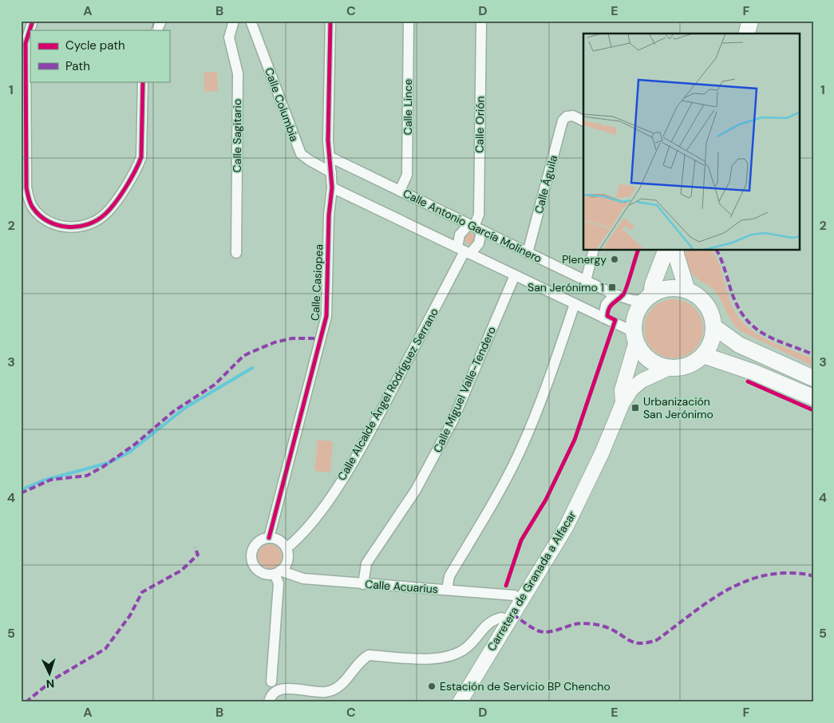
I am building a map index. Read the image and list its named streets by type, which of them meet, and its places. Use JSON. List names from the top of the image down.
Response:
{
  "streets": {
    "street": [
      "Calle Columbia",
      "Calle Lince",
      "Calle Orión",
      "Calle Sagitario",
      "Calle Águila",
      "Calle Antonio García Molinero",
      "Calle Casiopea",
      "Calle Miguel Valle-Tendero",
      "Calle Alcalde Ángel Rodríguez Serrano",
      "Carretera de Granada a Alfacar",
      "Calle Acuarius"
    ]
  },
  "crossings": [
    ["Calle Columbia", "Calle Casiopea"],
    ["Calle Lince", "Calle Antonio García Molinero"],
    ["Calle Orión", "Calle Antonio García Molinero"],
    ["Calle Águila", "Calle Antonio García Molinero"],
    ["Calle Antonio García Molinero", "Calle Casiopea"],
    ["Calle Antonio García Molinero", "Carretera de Granada a Alfacar"],
    ["Calle Casiopea", "Calle Alcalde Ángel Rodríguez Serrano"],
    ["Calle Casiopea", "Calle Acuarius"],
    ["Calle Miguel Valle-Tendero", "Calle Acuarius"],
    ["Calle Alcalde Ángel Rodríguez Serrano", "Calle Acuarius"],
    ["Carretera de Granada a Alfacar", "Calle Acuarius"]
  ],
  "places": {
    "other": ["Plenergy", "Estación de Servicio BP Chencho"],
    "transit": ["San Jerónimo 1", "Urbanización San Jerónimo"]
  },
  "legend": ["Cycle path", "Path"],
  "north": "bottom",
  "grid": {
    "columns": [
      "A",
      "B",
      "C",
      "D",
      "E",
      "F"
    ],
    "rows": [
      "1",
      "2",
      "3",
      "4",
      "5"
    ]
  }
}
